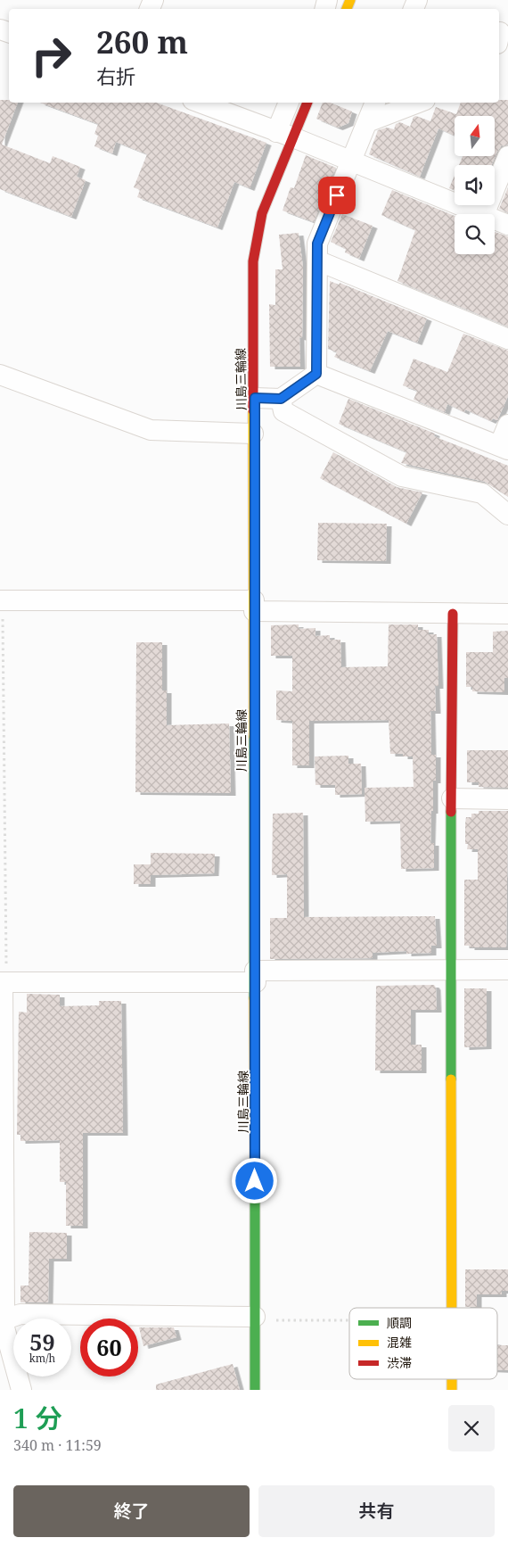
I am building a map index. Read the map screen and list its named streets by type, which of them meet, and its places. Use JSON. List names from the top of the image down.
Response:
{
  "streets": {
    "main road": ["川島三輪線"]
  },
  "legend": ["順調", "混雑", "渋滞"],
  "north": "top",
  "page": {
    "turn": ["260 m", "右折"],
    "speed": "59 km/h",
    "limit": "60",
    "heading": ["1 分", "340 m · 11:59"],
    "buttons": ["終了", "共有"]
  }
}
